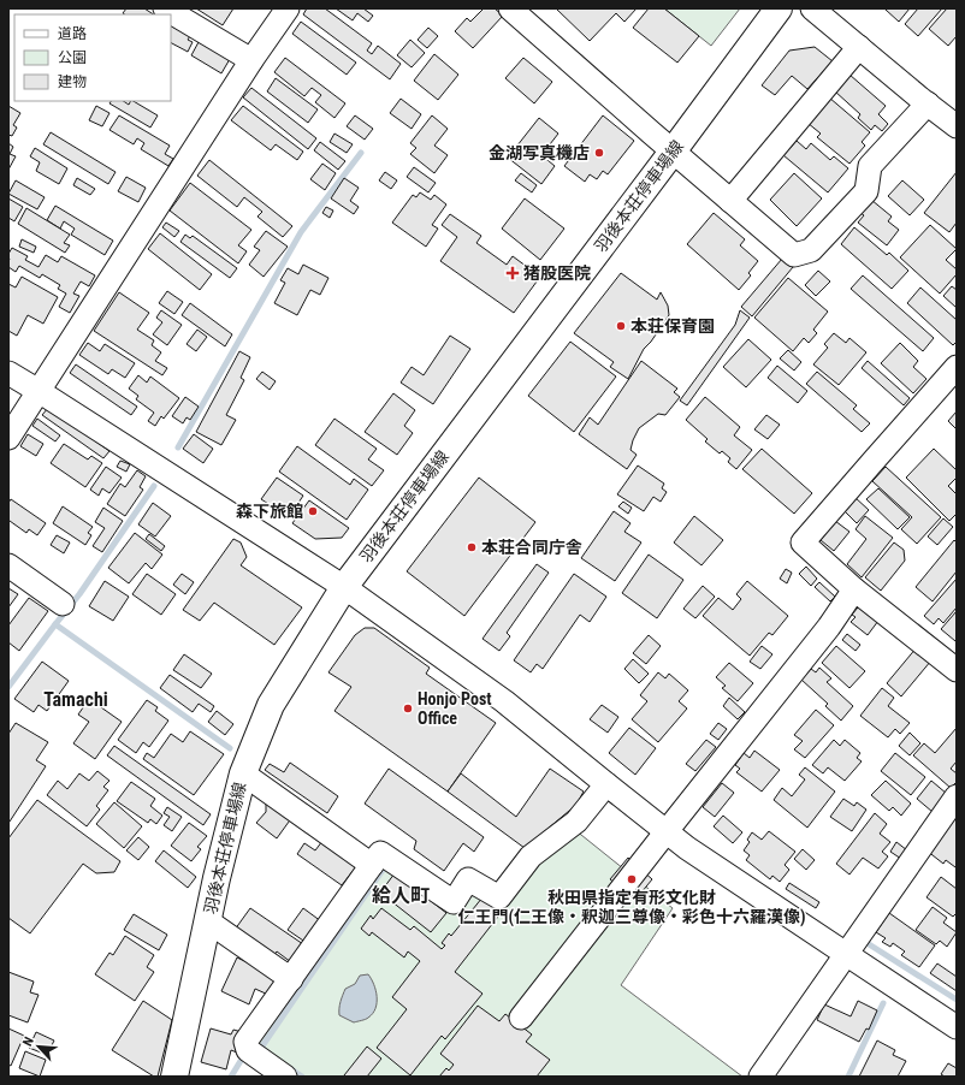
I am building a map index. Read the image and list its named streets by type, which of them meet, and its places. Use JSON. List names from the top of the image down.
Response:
{
  "streets": {
    "main road": ["羽後本荘停車場線"]
  },
  "districts": ["Tamachi", "給人町"],
  "places": {
    "other": [
      "金湖写真機店",
      "本荘保育園",
      "森下旅館",
      "本荘合同庁舎",
      "Honjo Post Office",
      "秋田県指定有形文化財 仁王門(仁王像・釈迦三尊像・彩色十六羅漢像)"
    ],
    "health": ["猪股医院"]
  },
  "legend": ["道路", "公園", "建物"],
  "north": "top left"
}
